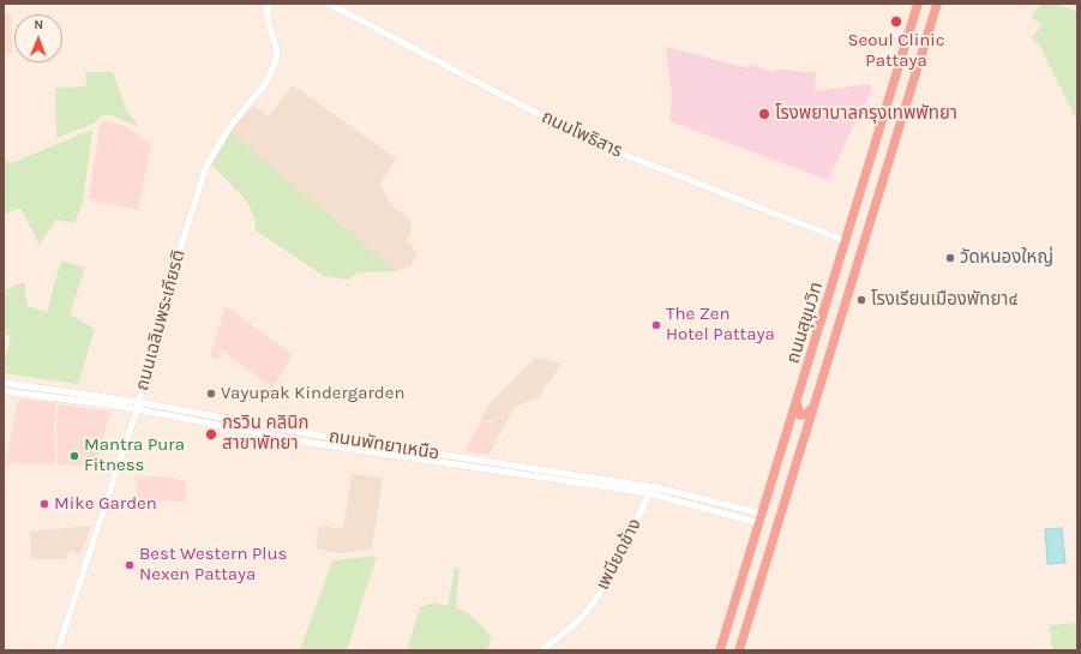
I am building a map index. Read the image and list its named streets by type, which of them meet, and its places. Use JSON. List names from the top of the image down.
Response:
{
  "streets": {
    "highway": ["ถนนสุขุมวิท"],
    "main road": [
      "ถนนโพธิสาร",
      "ถนนเฉลิมพระเกียรติ",
      "ถนนพัทยาเหนือ",
      "เพนียดช้าง"
    ]
  },
  "crossings": [
    ["ถนนโพธิสาร", "ถนนสุขุมวิท"],
    ["ถนนเฉลิมพระเกียรติ", "ถนนพัทยาเหนือ"],
    ["ถนนสุขุมวิท", "ถนนพัทยาเหนือ"],
    ["ถนนพัทยาเหนือ", "เพนียดช้าง"]
  ],
  "places": [
    "Seoul Clinic Pattaya",
    "โรงพยาบาลกรุงเทพพัทยา",
    "วัดหนองใหญ่",
    "โรงเรียนเมืองพัทยา๔",
    "The Zen Hotel Pattaya",
    "Vayupak Kindergarden",
    "กรวิน คลินิก สาขาพัทยา",
    "Mantra Pura Fitness",
    "Mike Garden",
    "Best Western Plus Nexen Pattaya"
  ],
  "north": "top"
}
